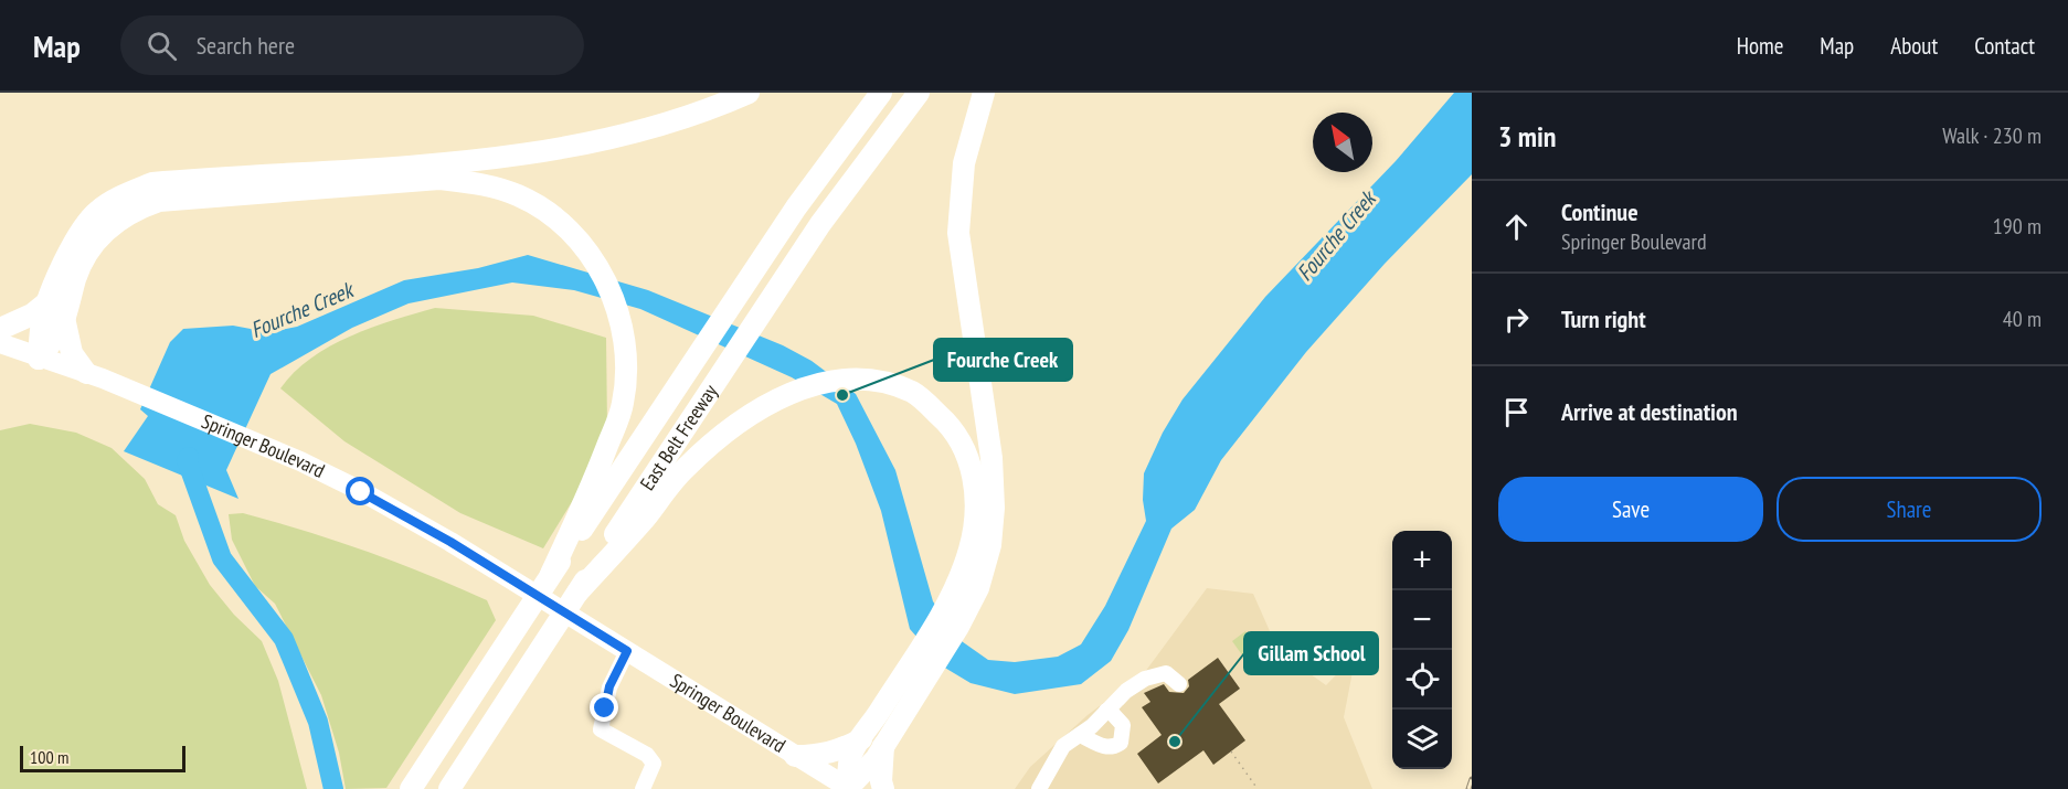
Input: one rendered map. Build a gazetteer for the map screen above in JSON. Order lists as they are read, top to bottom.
{
  "streets": {
    "highway": ["East Belt Freeway"],
    "main road": ["Springer Boulevard"]
  },
  "water": ["Fourche Creek"],
  "places": ["Fourche Creek", "Gillam School"],
  "scale_bar": "100 m",
  "north": "top left",
  "page": {
    "header": "Map",
    "search": "Search here",
    "nav": [
      "Home",
      "Map",
      "About",
      "Contact"
    ],
    "heading": ["3 min", "Walk · 230 m"],
    "list": [
      ["Continue", "Springer Boulevard", "190 m"],
      ["Turn right", "40 m"],
      "Arrive at destination"
    ],
    "buttons": ["Save", "Share"],
    "map_buttons": ["+", "−"],
    "scale": "100 m"
  }
}
